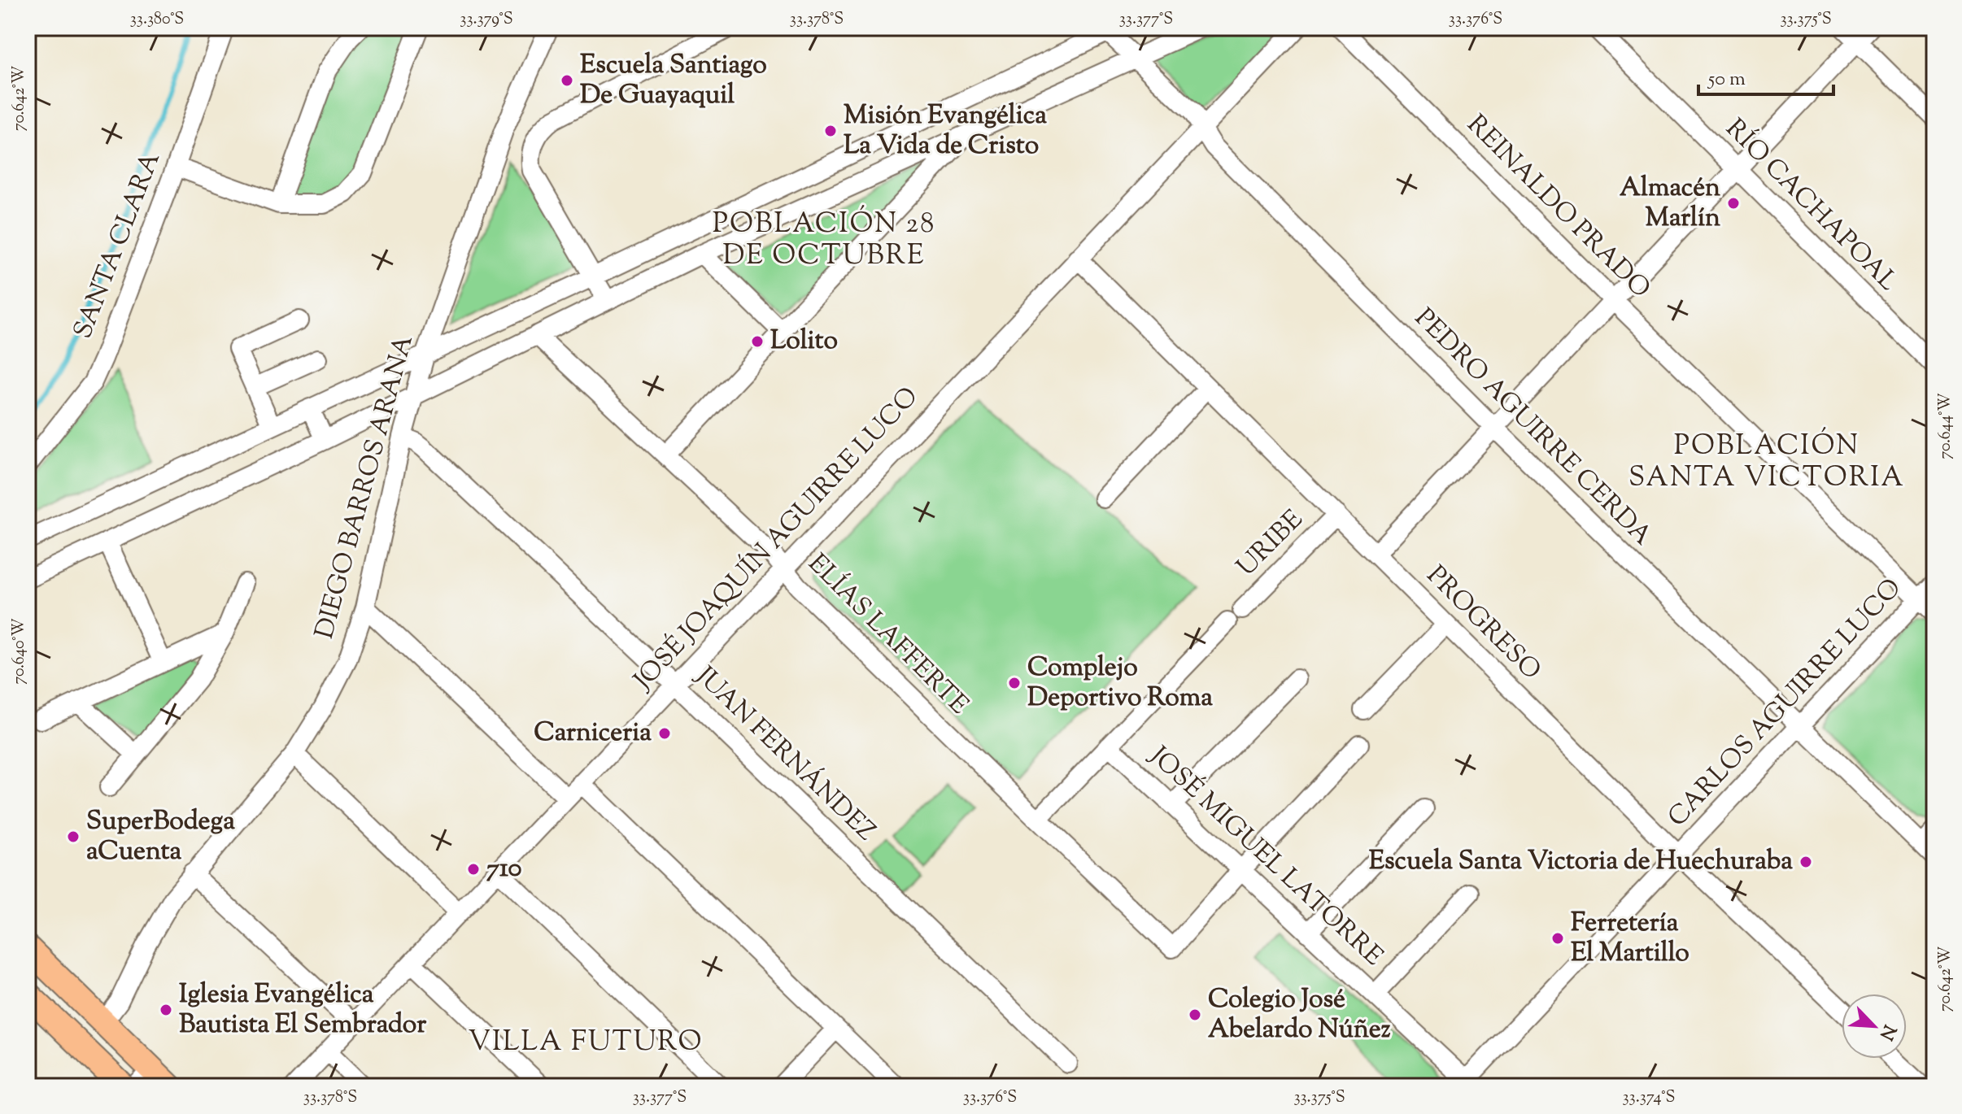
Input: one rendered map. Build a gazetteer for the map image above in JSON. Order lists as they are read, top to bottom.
{
  "streets": {
    "street": [
      "RÍO CACHAPOAL",
      "REINALDO PRADO",
      "SANTA CLARA",
      "PEDRO AGUIRRE CERDA",
      "DIEGO BARROS ARANA",
      "JOSÉ JOAQUÍN AGUIRRE LUCO",
      "URIBE",
      "PROGRESO",
      "ELÍAS LAFFERTE",
      "CARLOS AGUIRRE LUCO",
      "JUAN FERNÁNDEZ",
      "JOSÉ MIGUEL LATORRE"
    ]
  },
  "crossings": [
    ["REINALDO PRADO", "CARLOS AGUIRRE LUCO"],
    ["PEDRO AGUIRRE CERDA", "JOSÉ JOAQUÍN AGUIRRE LUCO"],
    ["PEDRO AGUIRRE CERDA", "CARLOS AGUIRRE LUCO"],
    ["DIEGO BARROS ARANA", "JUAN FERNÁNDEZ"],
    ["JOSÉ JOAQUÍN AGUIRRE LUCO", "PROGRESO"],
    ["JOSÉ JOAQUÍN AGUIRRE LUCO", "ELÍAS LAFFERTE"],
    ["JOSÉ JOAQUÍN AGUIRRE LUCO", "JUAN FERNÁNDEZ"],
    ["URIBE", "PROGRESO"],
    ["PROGRESO", "CARLOS AGUIRRE LUCO"],
    ["ELÍAS LAFFERTE", "JOSÉ MIGUEL LATORRE"],
    ["CARLOS AGUIRRE LUCO", "JOSÉ MIGUEL LATORRE"]
  ],
  "districts": ["POBLACIÓN 28 DE OCTUBRE", "POBLACIÓN SANTA VICTORIA", "VILLA FUTURO"],
  "places": [
    "Escuela Santiago De Guayaquil",
    "Misión Evangélica La Vida de Cristo",
    "Almacén Marlín",
    "Lolito",
    "Complejo Deportivo Roma",
    "Carniceria",
    "SuperBodega aCuenta",
    "Escuela Santa Victoria de Huechuraba",
    "710",
    "Ferretería El Martillo",
    "Iglesia Evangélica Bautista El Sembrador",
    "Colegio José Abelardo Núñez"
  ],
  "scale_bar": "50 m",
  "north": "bottom right",
  "coordinates": [
    "33.380°S",
    "33.379°S",
    "33.378°S",
    "33.377°S",
    "33.376°S",
    "33.375°S",
    "70.642°W",
    "70.644°W",
    "70.640°W",
    "33.374°S"
  ]
}
